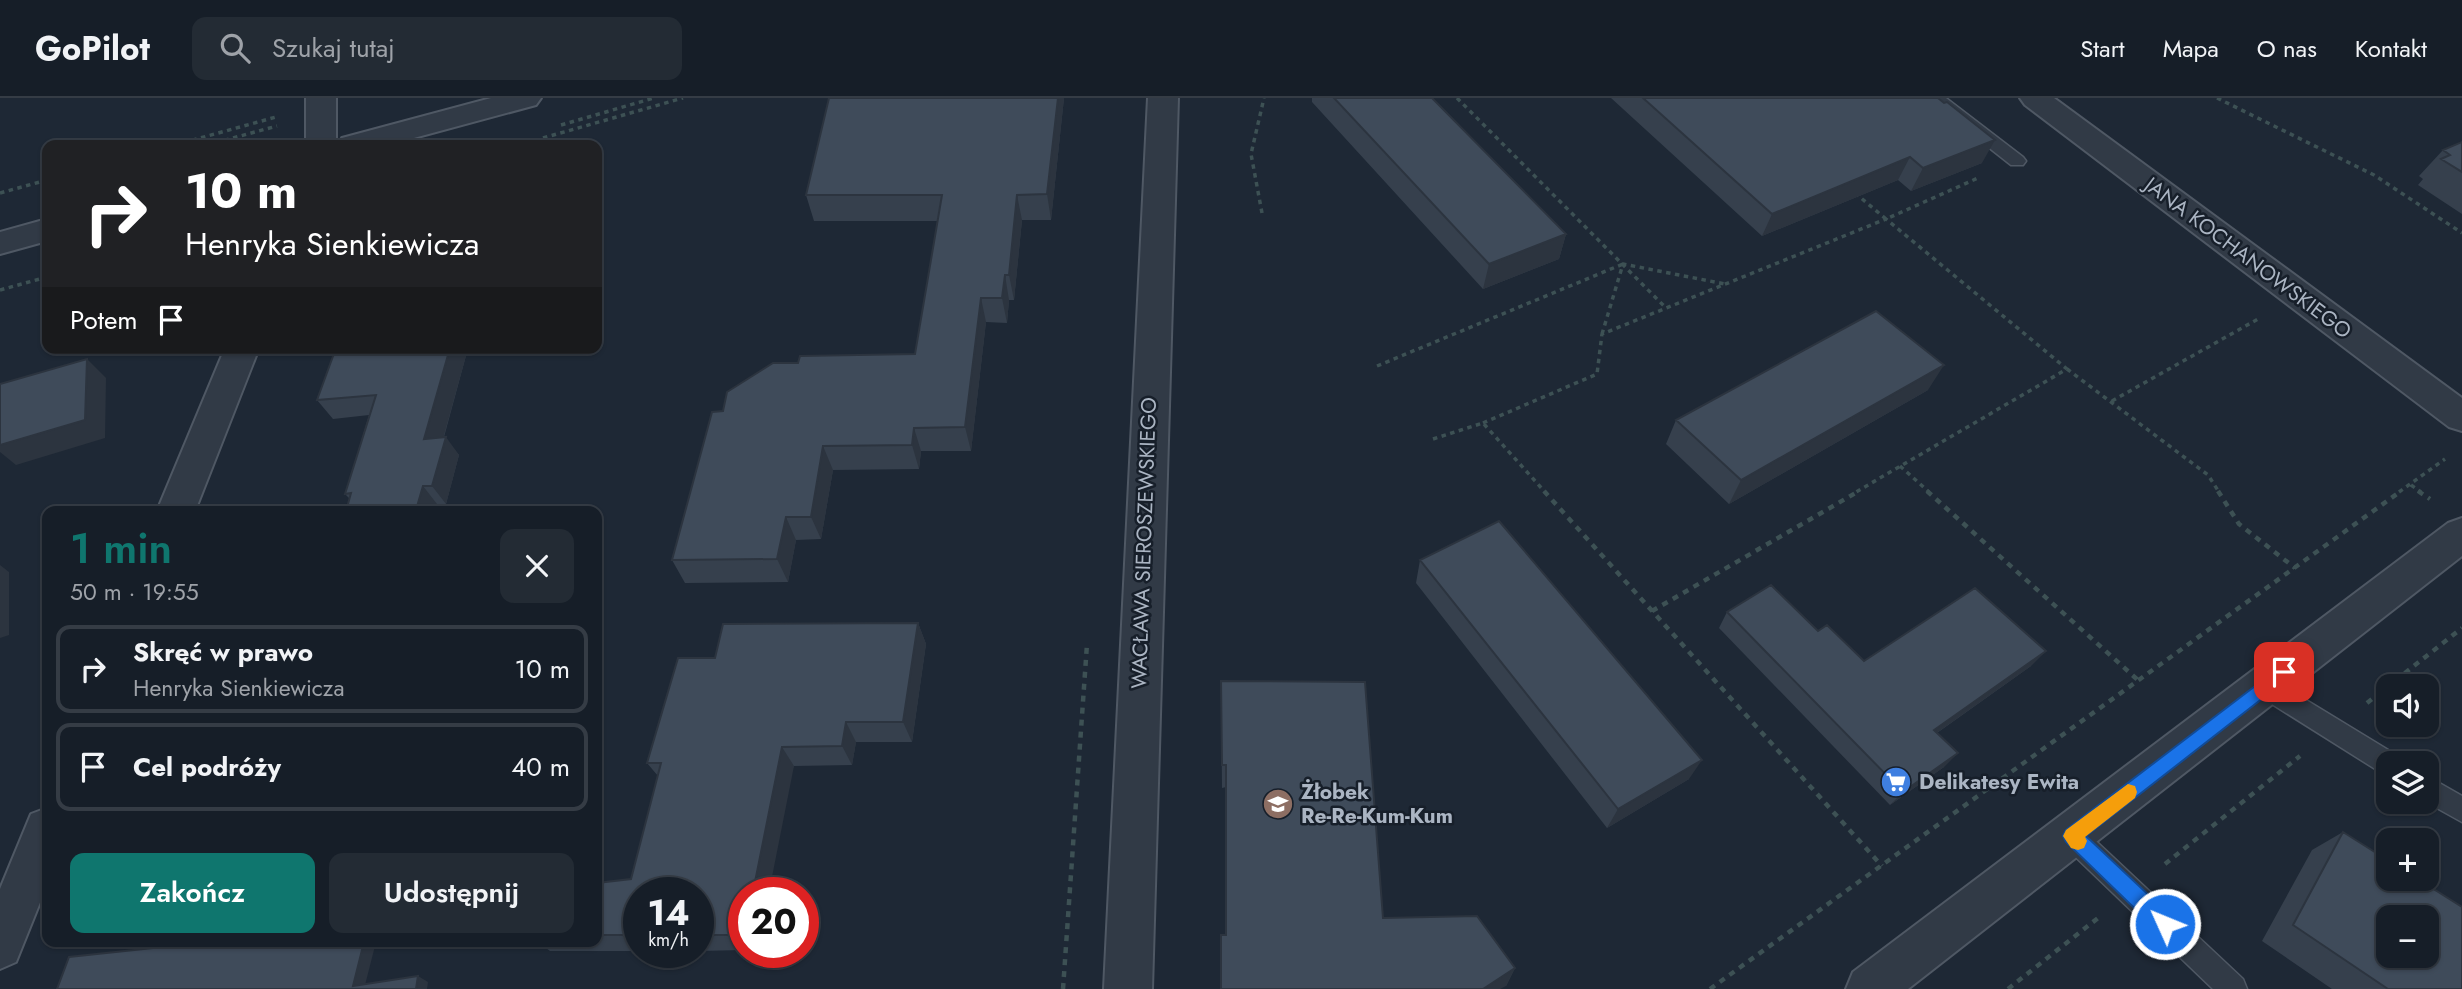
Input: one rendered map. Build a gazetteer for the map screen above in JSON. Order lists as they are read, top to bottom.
{
  "streets": {
    "street": ["JANA KOCHANOWSKIEGO", "WACŁAWA SIEROSZEWSKIEGO"]
  },
  "places": {
    "supermarket": ["Delikatesy Ewita"],
    "school or university": ["Żłobek Re-Re-Kum-Kum"]
  },
  "page": {
    "header": "GoPilot",
    "search": "Szukaj tutaj",
    "nav": [
      "Start",
      "Mapa",
      "O nas",
      "Kontakt"
    ],
    "turn": ["10 m", "Henryka Sienkiewicza"],
    "then": "Potem",
    "heading": ["1 min", "50 m · 19:55"],
    "list": [
      {
        "name": "Skręć w prawo",
        "note": "Henryka Sienkiewicza",
        "value": "10 m"
      },
      {
        "name": "Cel podróży",
        "value": "40 m"
      }
    ],
    "map_buttons": ["+", "−"],
    "buttons": ["Zakończ", "Udostępnij"],
    "speed": "14 km/h",
    "limit": "20"
  }
}
